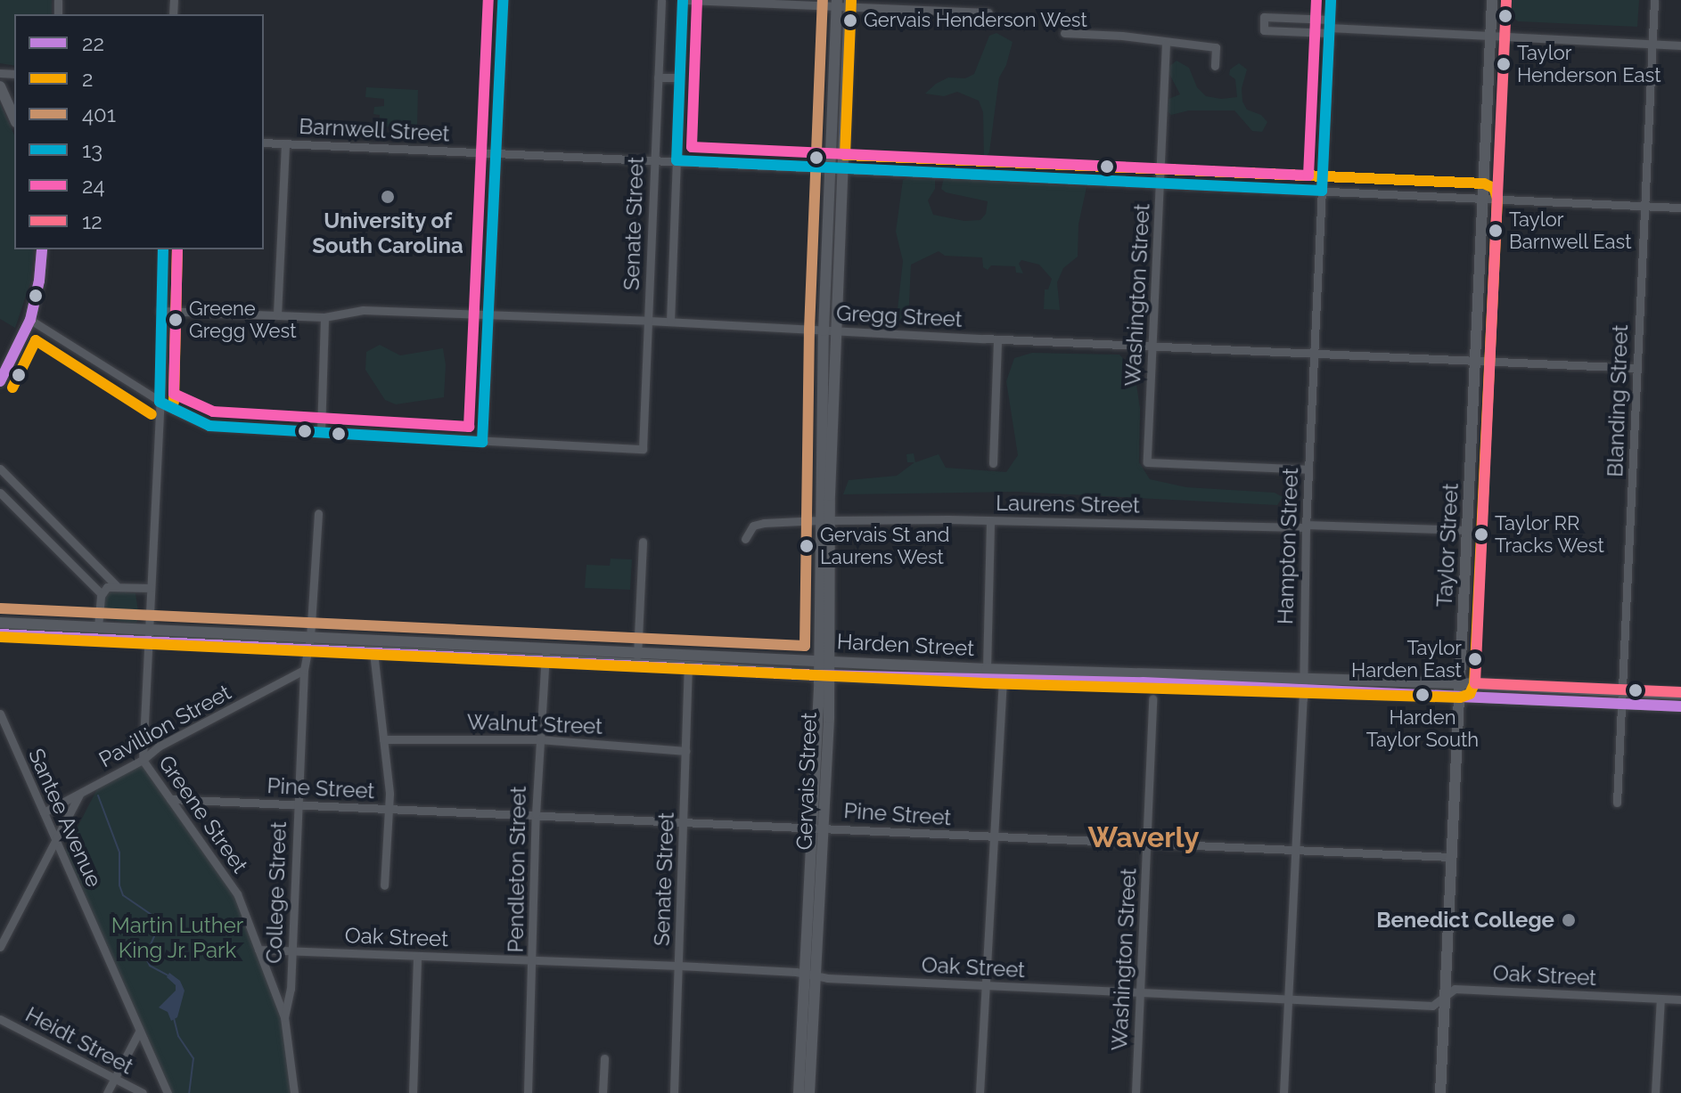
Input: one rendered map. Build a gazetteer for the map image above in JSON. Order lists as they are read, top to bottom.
{
  "streets": {
    "main road": ["Taylor Street", "Harden Street", "Gervais Street"],
    "street": [
      "Barnwell Street",
      "Senate Street",
      "Washington Street",
      "Gregg Street",
      "Blanding Street",
      "Laurens Street",
      "Hampton Street",
      "Walnut Street",
      "Pavillion Street",
      "Pine Street",
      "Greene Street",
      "Santee Avenue",
      "Pendleton Street",
      "College Street",
      "Oak Street",
      "Heidt Street"
    ]
  },
  "crossings": [
    ["Barnwell Street", "Senate Street"],
    ["Barnwell Street", "Washington Street"],
    ["Barnwell Street", "Blanding Street"],
    ["Barnwell Street", "Taylor Street"],
    ["Barnwell Street", "Hampton Street"],
    ["Barnwell Street", "Gervais Street"],
    ["Senate Street", "Gregg Street"],
    ["Senate Street", "Harden Street"],
    ["Senate Street", "Walnut Street"],
    ["Senate Street", "Pine Street"],
    ["Senate Street", "Oak Street"],
    ["Washington Street", "Gregg Street"],
    ["Washington Street", "Hampton Street"],
    ["Washington Street", "Pine Street"],
    ["Washington Street", "Oak Street"],
    ["Gregg Street", "Blanding Street"],
    ["Gregg Street", "Taylor Street"],
    ["Gregg Street", "Hampton Street"],
    ["Gregg Street", "Gervais Street"],
    ["Gregg Street", "Greene Street"],
    ["Blanding Street", "Harden Street"],
    ["Laurens Street", "Taylor Street"],
    ["Laurens Street", "Hampton Street"],
    ["Laurens Street", "Gervais Street"],
    ["Taylor Street", "Harden Street"],
    ["Taylor Street", "Pine Street"],
    ["Taylor Street", "Oak Street"],
    ["Hampton Street", "Harden Street"],
    ["Hampton Street", "Pine Street"],
    ["Hampton Street", "Oak Street"],
    ["Harden Street", "Gervais Street"],
    ["Harden Street", "Greene Street"],
    ["Harden Street", "Pendleton Street"],
    ["Harden Street", "College Street"],
    ["Walnut Street", "Pendleton Street"],
    ["Pavillion Street", "Greene Street"],
    ["Pavillion Street", "Santee Avenue"],
    ["Pavillion Street", "College Street"],
    ["Gervais Street", "Pine Street"],
    ["Gervais Street", "Oak Street"],
    ["Pine Street", "Greene Street"],
    ["Pine Street", "Pendleton Street"],
    ["Pine Street", "College Street"],
    ["Greene Street", "College Street"],
    ["Greene Street", "Oak Street"],
    ["Pendleton Street", "Oak Street"],
    ["College Street", "Oak Street"]
  ],
  "districts": ["Waverly"],
  "parks": ["Martin Luther King Jr. Park"],
  "places": [
    "Gervais Henderson West",
    "Taylor Henderson East",
    "University of South Carolina",
    "Taylor Barnwell East",
    "Greene Gregg West",
    "Taylor RR Tracks West",
    "Gervais St and Laurens West",
    "Taylor Harden East",
    "Harden Taylor South",
    "Benedict College"
  ],
  "lines": [
    "transit line 401",
    "transit line 13",
    "transit line 24",
    "transit line 2",
    "transit line 12",
    "transit line 22"
  ],
  "legend": [
    "22",
    "2",
    "401",
    "13",
    "24",
    "12"
  ]
}
